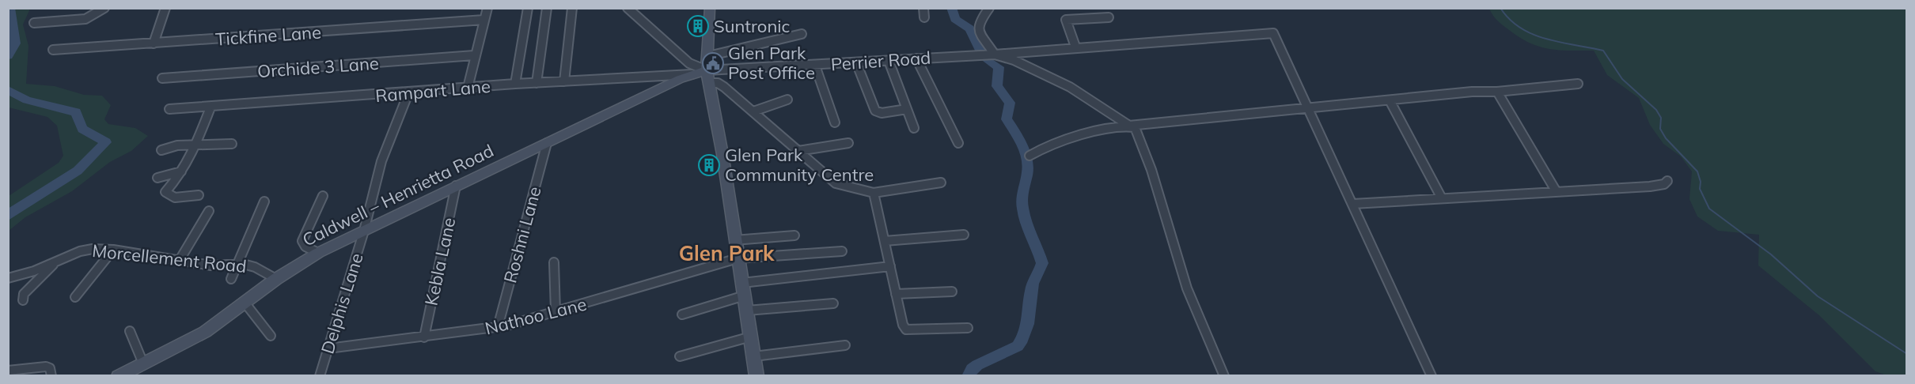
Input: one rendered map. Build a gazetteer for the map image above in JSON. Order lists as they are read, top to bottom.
{
  "streets": {
    "main road": ["Caldwell – Henrietta Road"],
    "street": [
      "Tickfine Lane",
      "Perrier Road",
      "Orchide 3 Lane",
      "Rampart Lane",
      "Roshni Lane",
      "Morcellement Road",
      "Kebla Lane",
      "Delphis Lane",
      "Nathoo Lane"
    ]
  },
  "crossings": [
    ["Perrier Road", "Rampart Lane"],
    ["Perrier Road", "Caldwell – Henrietta Road"],
    ["Rampart Lane", "Caldwell – Henrietta Road"],
    ["Rampart Lane", "Delphis Lane"],
    ["Caldwell – Henrietta Road", "Roshni Lane"],
    ["Caldwell – Henrietta Road", "Morcellement Road"],
    ["Caldwell – Henrietta Road", "Kebla Lane"],
    ["Caldwell – Henrietta Road", "Delphis Lane"],
    ["Roshni Lane", "Nathoo Lane"],
    ["Kebla Lane", "Nathoo Lane"],
    ["Delphis Lane", "Nathoo Lane"]
  ],
  "districts": ["Glen Park"],
  "places": {
    "building": ["Suntronic", "Glen Park Community Centre"],
    "public building": ["Glen Park Post Office"]
  }
}
